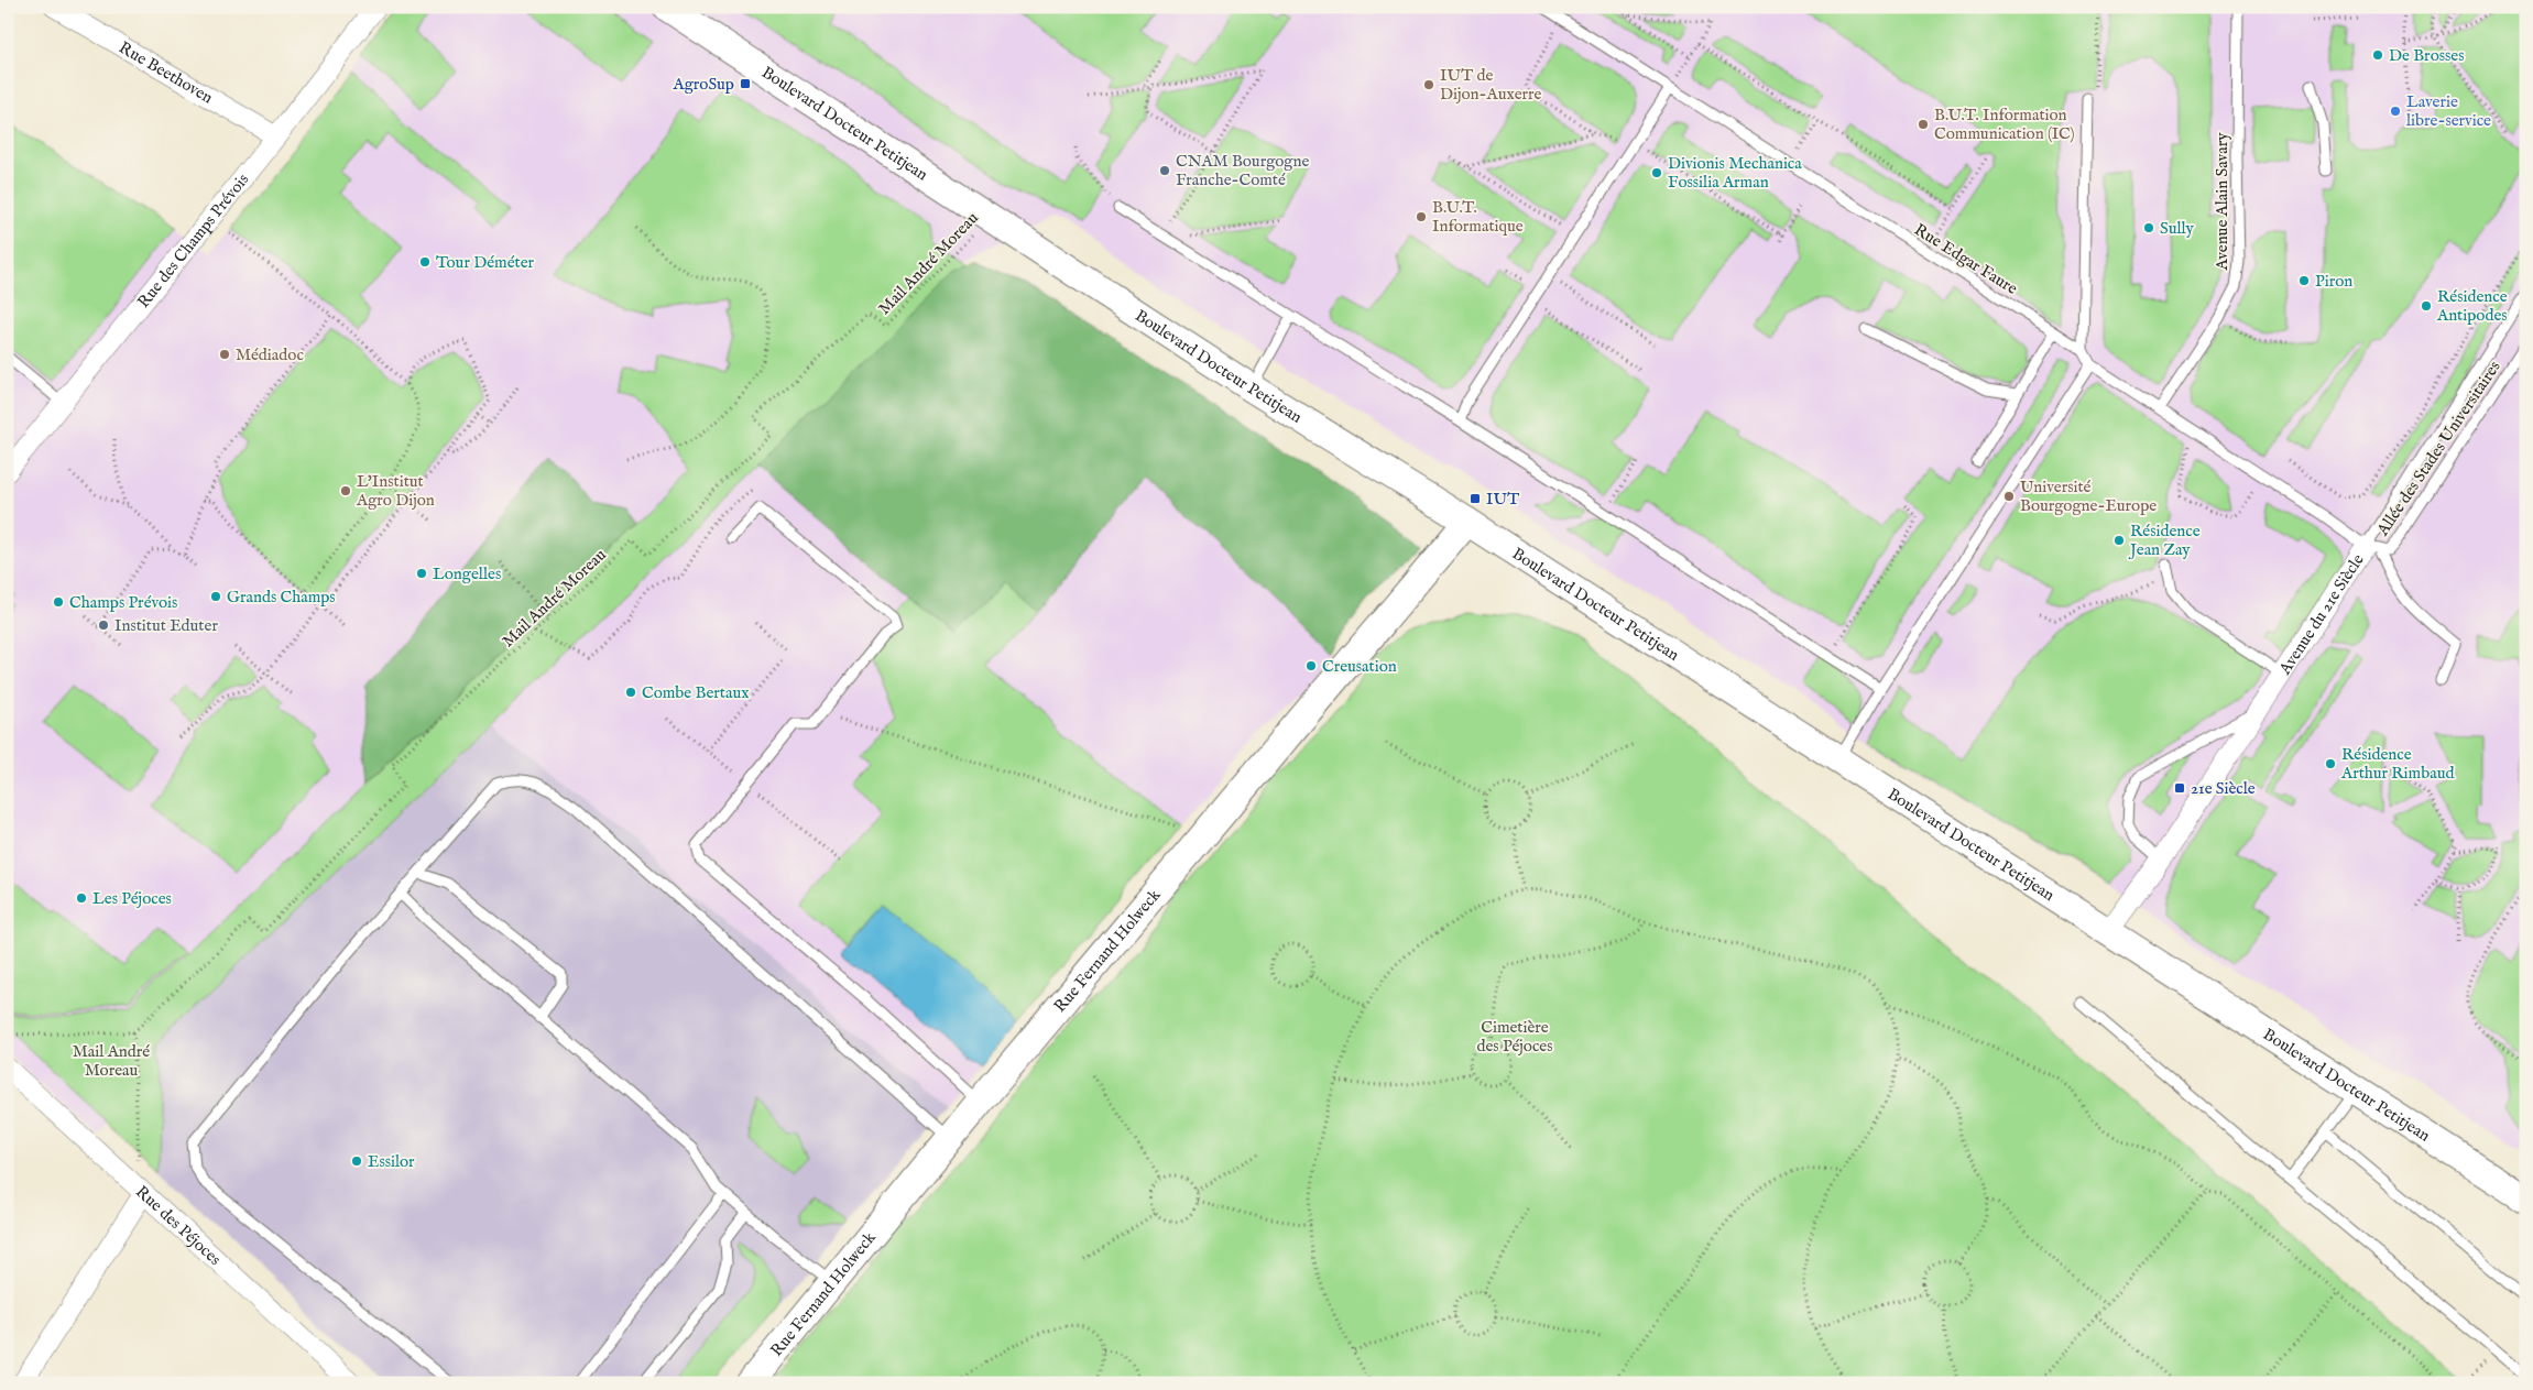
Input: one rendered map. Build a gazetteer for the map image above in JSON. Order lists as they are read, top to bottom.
{
  "streets": {
    "main road": ["Boulevard Docteur Petitjean", "Rue Fernand Holweck"],
    "street": [
      "Rue Beethoven",
      "Rue des Champs Prévois",
      "Avenue du 21e Siècle",
      "Rue des Péjoces"
    ],
    "lane": ["Avenue Alain Savary", "Rue Edgar Faure", "Allée des Stades Universitaires"],
    "path": ["Mail André Moreau"]
  },
  "crossings": [
    ["Rue Beethoven", "Rue des Champs Prévois"],
    ["Boulevard Docteur Petitjean", "Mail André Moreau"],
    ["Boulevard Docteur Petitjean", "Avenue du 21e Siècle"],
    ["Boulevard Docteur Petitjean", "Rue Fernand Holweck"],
    ["Allée des Stades Universitaires", "Avenue du 21e Siècle"]
  ],
  "parks": ["Cimetière des Péjoces", "Mail André Moreau"],
  "places": {
    "other": [
      "De Brosses",
      "IUT de Dijon-Auxerre",
      "Laverie libre-service",
      "B.U.T. Information Communication (IC)",
      "CNAM Bourgogne Franche-Comté",
      "Divionis Mechanica Fossilia Arman",
      "B.U.T. Informatique",
      "Sully",
      "Tour Déméter",
      "Piron",
      "Résidence Antipodes",
      "Médiadoc",
      "L'Institut Agro Dijon",
      "Université Bourgogne-Europe",
      "Résidence Jean Zay",
      "Longelles",
      "Grands Champs",
      "Champs Prévois",
      "Institut Eduter",
      "Creusation",
      "Combe Bertaux",
      "Résidence Arthur Rimbaud",
      "Les Péjoces",
      "Essilor"
    ],
    "transit": ["AgroSup", "IUT", "21e Siècle"]
  }
}
